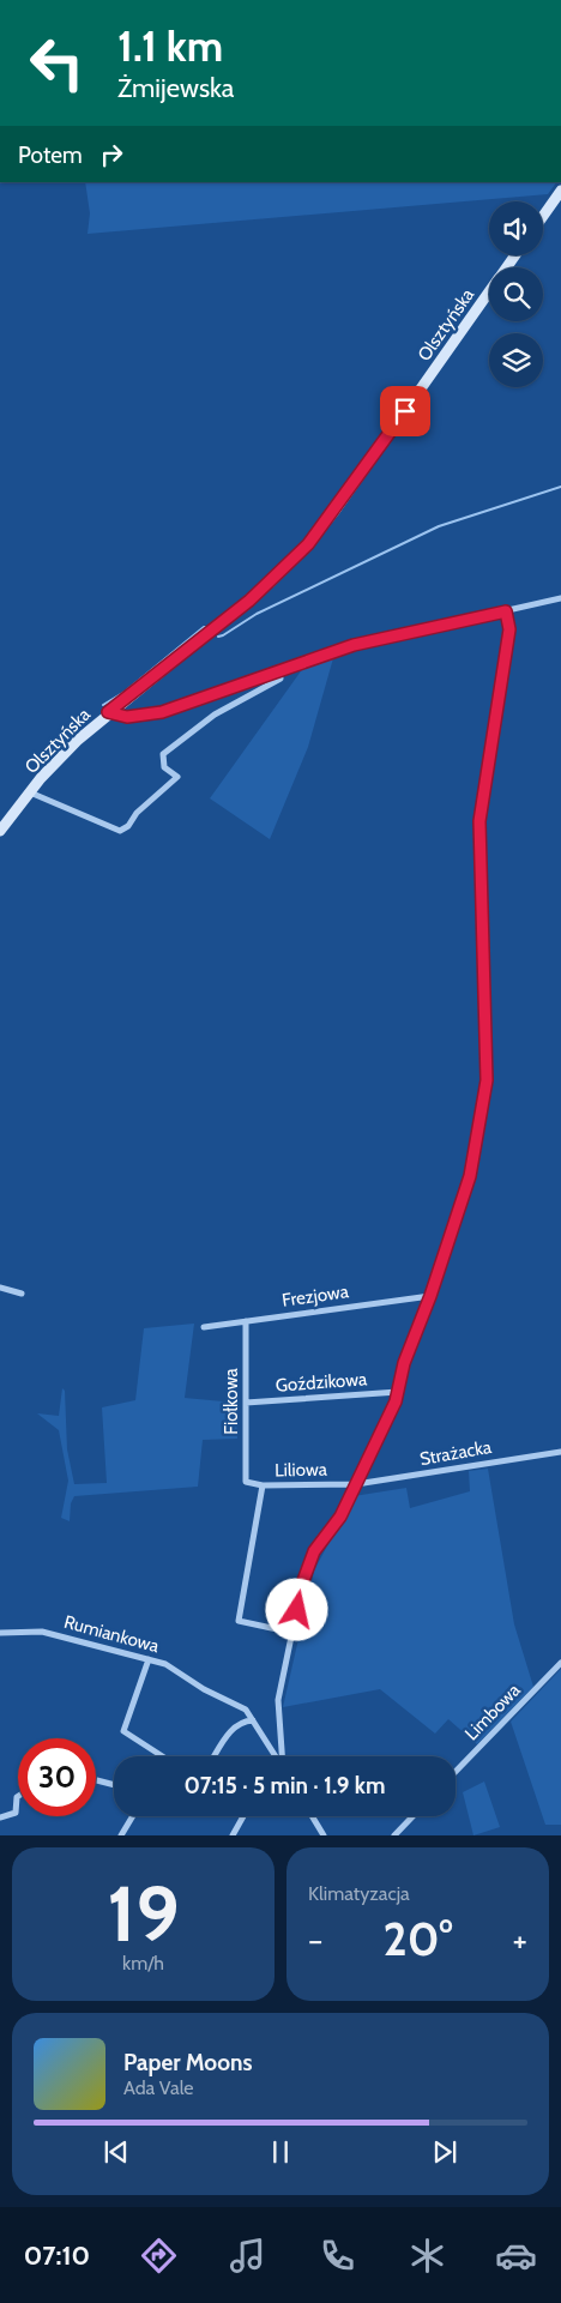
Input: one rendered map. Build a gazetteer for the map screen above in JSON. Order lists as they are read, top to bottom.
{
  "streets": {
    "street": [
      "Olsztyńska",
      "Frezjowa",
      "Goździkowa",
      "Fiołkowa",
      "Strażacka",
      "Liliowa",
      "Rumiankowa",
      "Limbowa"
    ]
  },
  "crossings": [
    ["Frezjowa", "Fiołkowa"],
    ["Goździkowa", "Fiołkowa"],
    ["Fiołkowa", "Liliowa"],
    ["Strażacka", "Liliowa"]
  ],
  "page": {
    "turn": ["1.1 km", "Żmijewska"],
    "then": "Potem",
    "limit": "30",
    "trip": "07:15 · 5 min · 1.9 km",
    "tile": [
      ["19", "km/h"],
      "Klimatyzacja"
    ],
    "heat": ["−", "20°", "+"],
    "song": ["Paper Moons", "Ada Vale"],
    "tabs": "07:10"
  }
}
